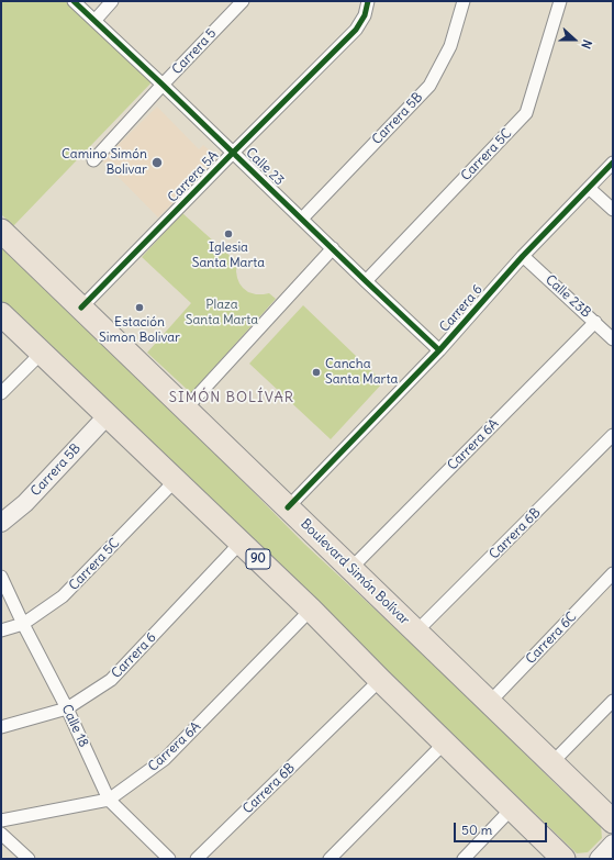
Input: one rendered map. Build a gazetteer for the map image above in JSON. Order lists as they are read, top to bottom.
{
  "streets": {
    "highway": ["90", "Boulevard Simón Bolívar"],
    "street": [
      "Carrera 5",
      "Carrera 5B",
      "Carrera 5C",
      "Calle 23",
      "Carrera 5A",
      "Calle 23B",
      "Carrera 6",
      "Carrera 6A",
      "Carrera 6B",
      "Carrera 6C",
      "Calle 18"
    ]
  },
  "crossings": [
    ["Carrera 5", "Calle 23"],
    ["Carrera 5B", "Calle 23"],
    ["Carrera 5B", "90"],
    ["Carrera 5C", "Calle 23"],
    ["Carrera 5C", "90"],
    ["Carrera 5C", "Calle 18"],
    ["Calle 23", "Carrera 5A"],
    ["Calle 23", "Carrera 6"],
    ["Carrera 5A", "Boulevard Simón Bolívar"],
    ["Calle 23B", "Carrera 6"],
    ["Calle 23B", "Carrera 6A"],
    ["Carrera 6", "90"],
    ["Carrera 6", "Boulevard Simón Bolívar"],
    ["Carrera 6", "Calle 18"],
    ["Carrera 6A", "90"],
    ["Carrera 6A", "Boulevard Simón Bolívar"],
    ["Carrera 6A", "Calle 18"],
    ["Carrera 6B", "90"],
    ["Carrera 6B", "Boulevard Simón Bolívar"],
    ["Boulevard Simón Bolívar", "Carrera 6C"]
  ],
  "districts": ["SIMÓN BOLÍVAR"],
  "parks": ["Plaza Santa Marta"],
  "places": [
    "Camino Simón Bolivar",
    "Iglesia Santa Marta",
    "Estación Simon Bolivar",
    "Cancha Santa Marta"
  ],
  "scale_bar": "50 m",
  "north": "right"
}
